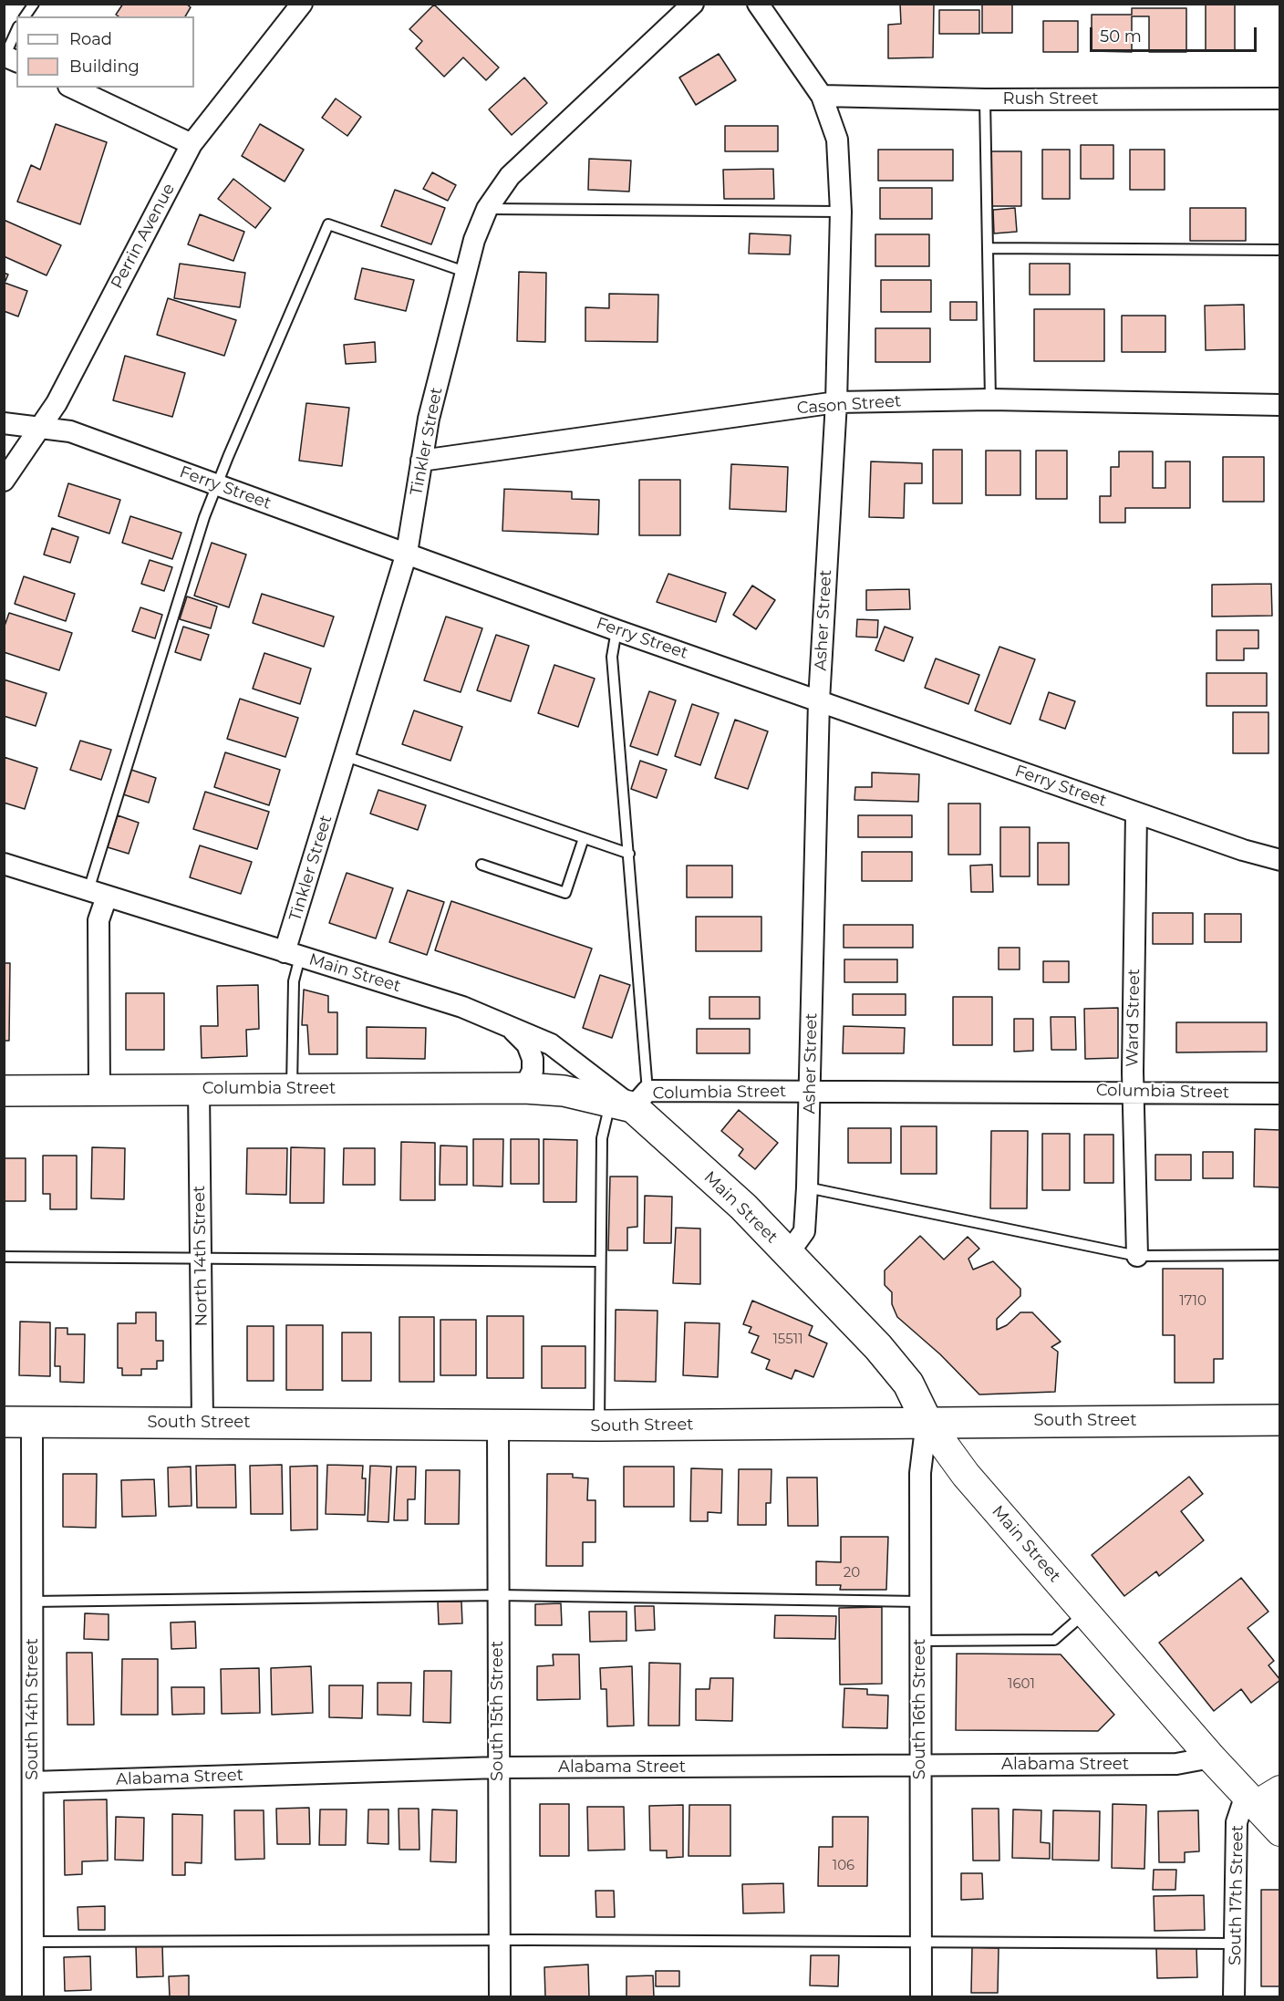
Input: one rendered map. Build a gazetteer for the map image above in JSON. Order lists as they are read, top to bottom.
{
  "streets": {
    "main road": ["Main Street", "Columbia Street", "South Street"],
    "street": [
      "Rush Street",
      "Perrin Avenue",
      "Cason Street",
      "Tinkler Street",
      "Ferry Street",
      "Asher Street",
      "Ward Street",
      "North 14th Street",
      "South 14th Street",
      "South 16th Street",
      "South 15th Street",
      "Alabama Street",
      "South 17th Street"
    ]
  },
  "crossings": [
    ["Rush Street", "Asher Street"],
    ["Perrin Avenue", "Ferry Street"],
    ["Cason Street", "Tinkler Street"],
    ["Cason Street", "Asher Street"],
    ["Tinkler Street", "Ferry Street"],
    ["Tinkler Street", "Main Street"],
    ["Ferry Street", "Asher Street"],
    ["Ferry Street", "Ward Street"],
    ["Asher Street", "Main Street"],
    ["Asher Street", "Columbia Street"],
    ["Main Street", "Columbia Street"],
    ["Main Street", "South Street"],
    ["Main Street", "South 16th Street"],
    ["Main Street", "Alabama Street"],
    ["Main Street", "South 17th Street"],
    ["Ward Street", "Columbia Street"],
    ["Columbia Street", "North 14th Street"],
    ["North 14th Street", "South Street"],
    ["South Street", "South 14th Street"],
    ["South Street", "South 16th Street"],
    ["South Street", "South 15th Street"],
    ["South 14th Street", "Alabama Street"],
    ["South 16th Street", "Alabama Street"],
    ["South 15th Street", "Alabama Street"]
  ],
  "house_numbers": [
    "1710",
    "15511",
    "20",
    "1601",
    "106"
  ],
  "legend": ["Road", "Building"],
  "scale_bar": "50 m"
}
